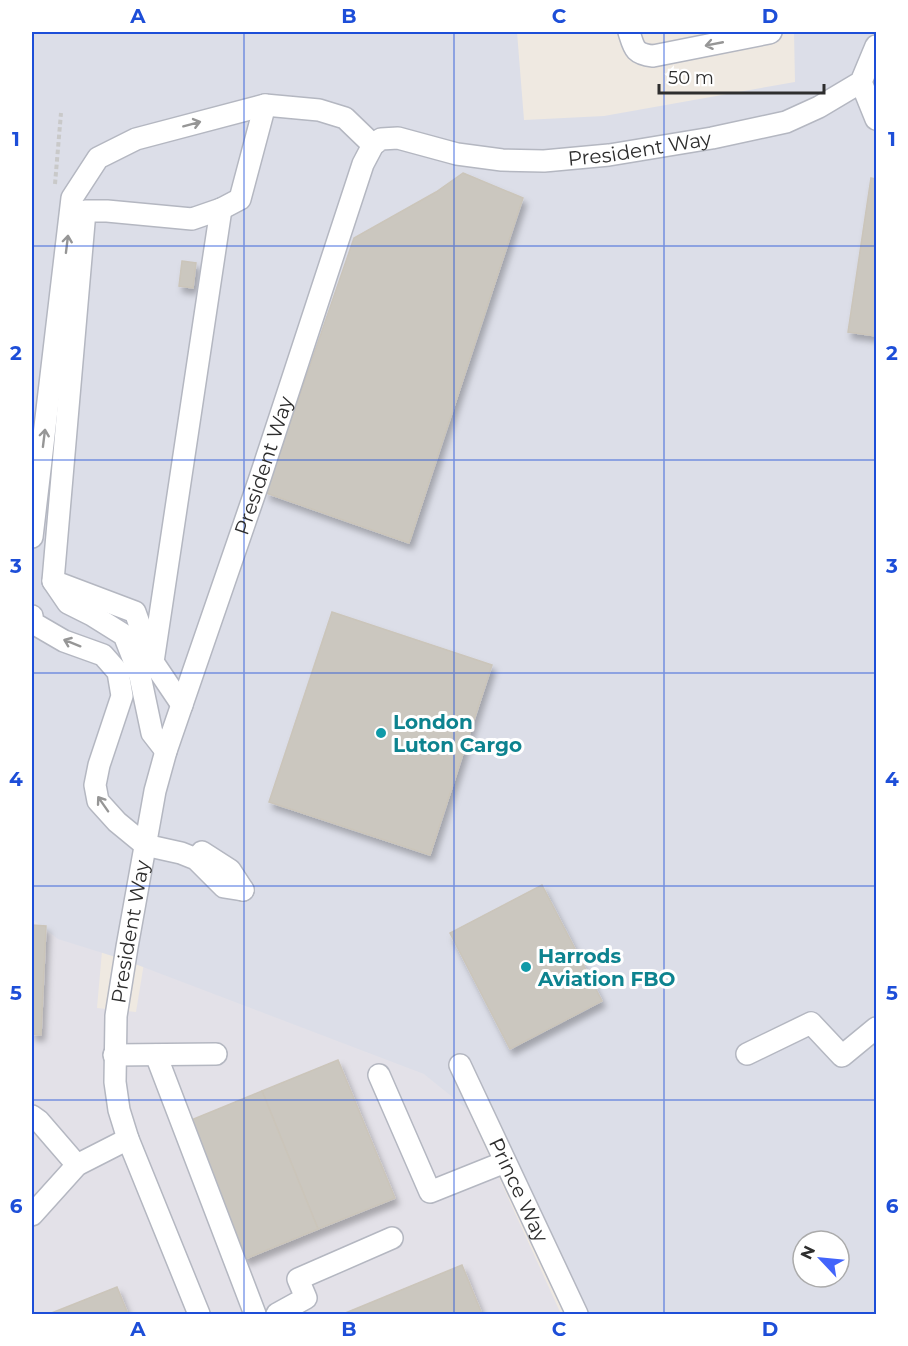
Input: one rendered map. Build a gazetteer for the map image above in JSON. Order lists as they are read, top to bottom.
{
  "streets": {
    "street": ["President Way", "Prince Way"]
  },
  "places": ["London Luton Cargo", "Harrods Aviation FBO"],
  "scale_bar": "50 m",
  "north": "top left",
  "grid": {
    "columns": [
      "A",
      "B",
      "C",
      "D"
    ],
    "rows": [
      "1",
      "2",
      "3",
      "4",
      "5",
      "6"
    ]
  }
}
